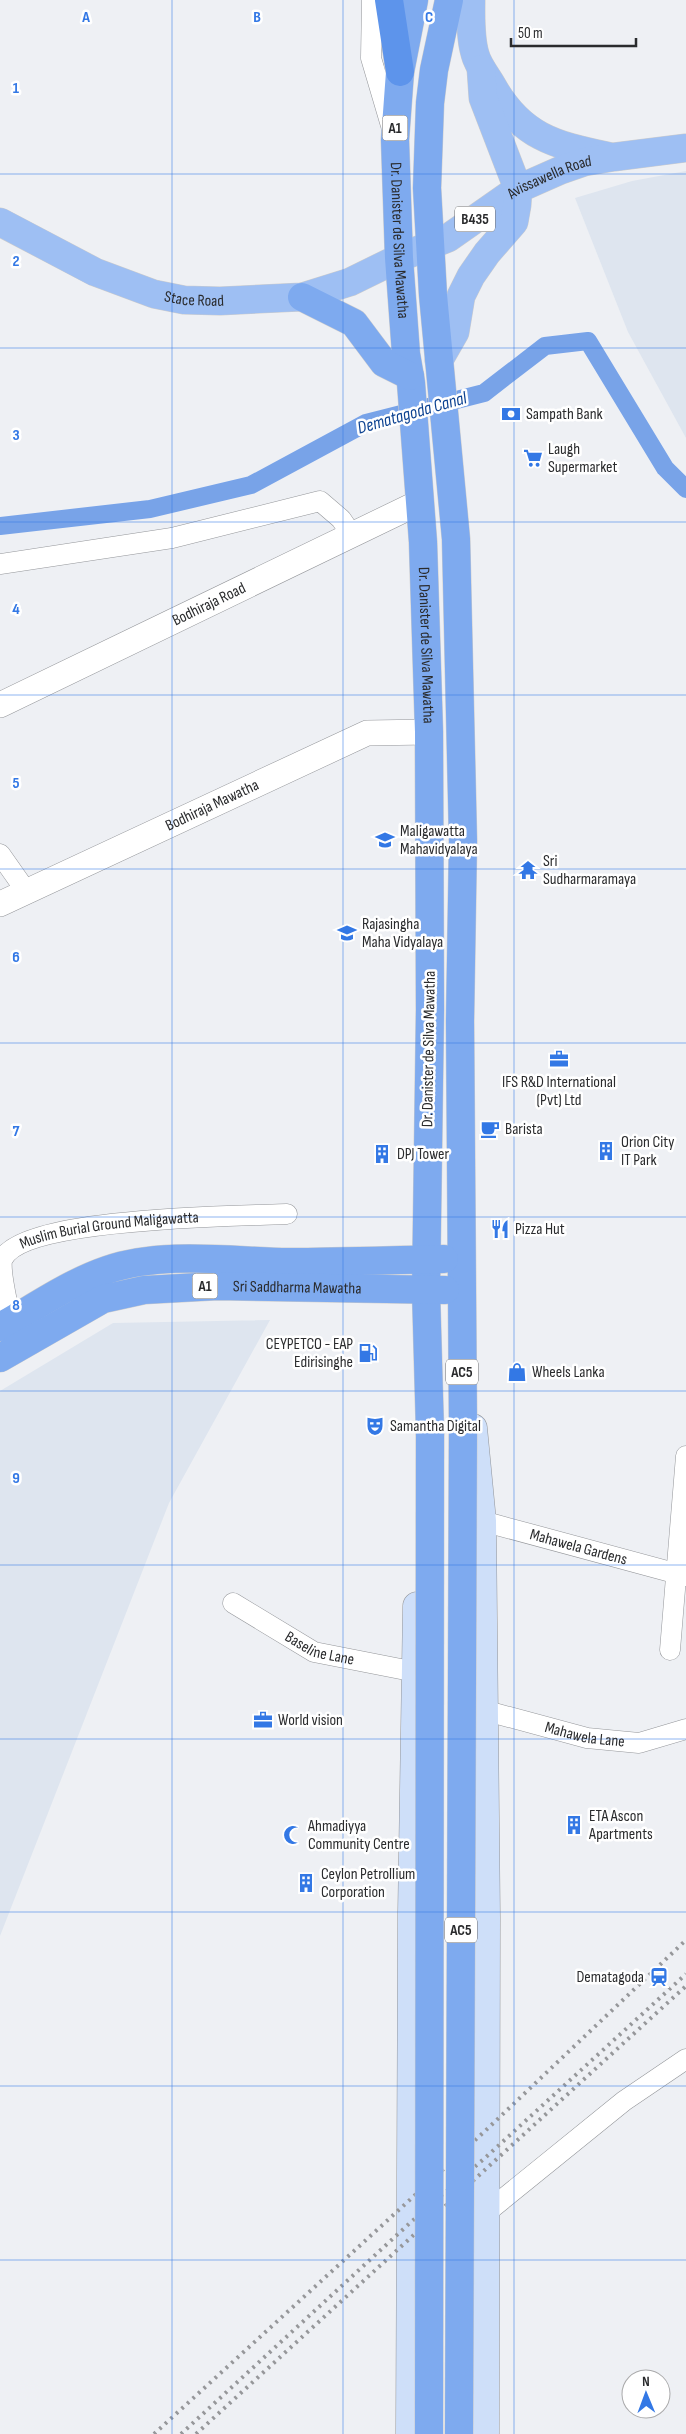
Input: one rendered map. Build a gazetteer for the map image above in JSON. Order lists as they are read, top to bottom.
{
  "streets": {
    "highway": [
      "A1",
      "Dr. Danister de Silva Mawatha",
      "Sri Saddharma Mawatha",
      "AC5"
    ],
    "main road": ["Avissawella Road", "B435", "Stace Road"],
    "street": [
      "Bodhiraja Road",
      "Bodhiraja Mawatha",
      "Muslim Burial Ground Maligawatta",
      "Mahawela Gardens",
      "Baseline Lane",
      "Mahawela Lane"
    ]
  },
  "crossings": [
    ["Avissawella Road", "Dr. Danister de Silva Mawatha"],
    ["Avissawella Road", "Stace Road"],
    ["Dr. Danister de Silva Mawatha", "Stace Road"],
    ["Dr. Danister de Silva Mawatha", "Bodhiraja Road"],
    ["Dr. Danister de Silva Mawatha", "Bodhiraja Mawatha"],
    ["Dr. Danister de Silva Mawatha", "Sri Saddharma Mawatha"],
    ["Dr. Danister de Silva Mawatha", "AC5"],
    ["Muslim Burial Ground Maligawatta", "Sri Saddharma Mawatha"],
    ["Sri Saddharma Mawatha", "AC5"]
  ],
  "water": ["Dematagoda Canal"],
  "places": {
    "bank": ["Sampath Bank"],
    "supermarket": ["Laugh Supermarket"],
    "school or university": ["Maligawatta Mahavidyalaya", "Rajasingha Maha Vidyalaya"],
    "temple": ["Sri Sudharmaramaya"],
    "office": ["IFS R&D International (Pvt) Ltd", "World vision"],
    "cafe": ["Barista"],
    "building": [
      "Orion City IT Park",
      "DPJ Tower",
      "ETA Ascon Apartments",
      "Ceylon Petrollium Corporation"
    ],
    "restaurant": ["Pizza Hut"],
    "fuel station": ["CEYPETCO - EAP Edirisinghe"],
    "shop": ["Wheels Lanka"],
    "theatre": ["Samantha Digital"],
    "mosque": ["Ahmadiyya Community Centre"],
    "station": ["Dematagoda"]
  },
  "scale_bar": "50 m",
  "north": "top",
  "grid": {
    "columns": ["A", "B", "C"],
    "rows": [
      "1",
      "2",
      "3",
      "4",
      "5",
      "6",
      "7",
      "8",
      "9"
    ]
  }
}
